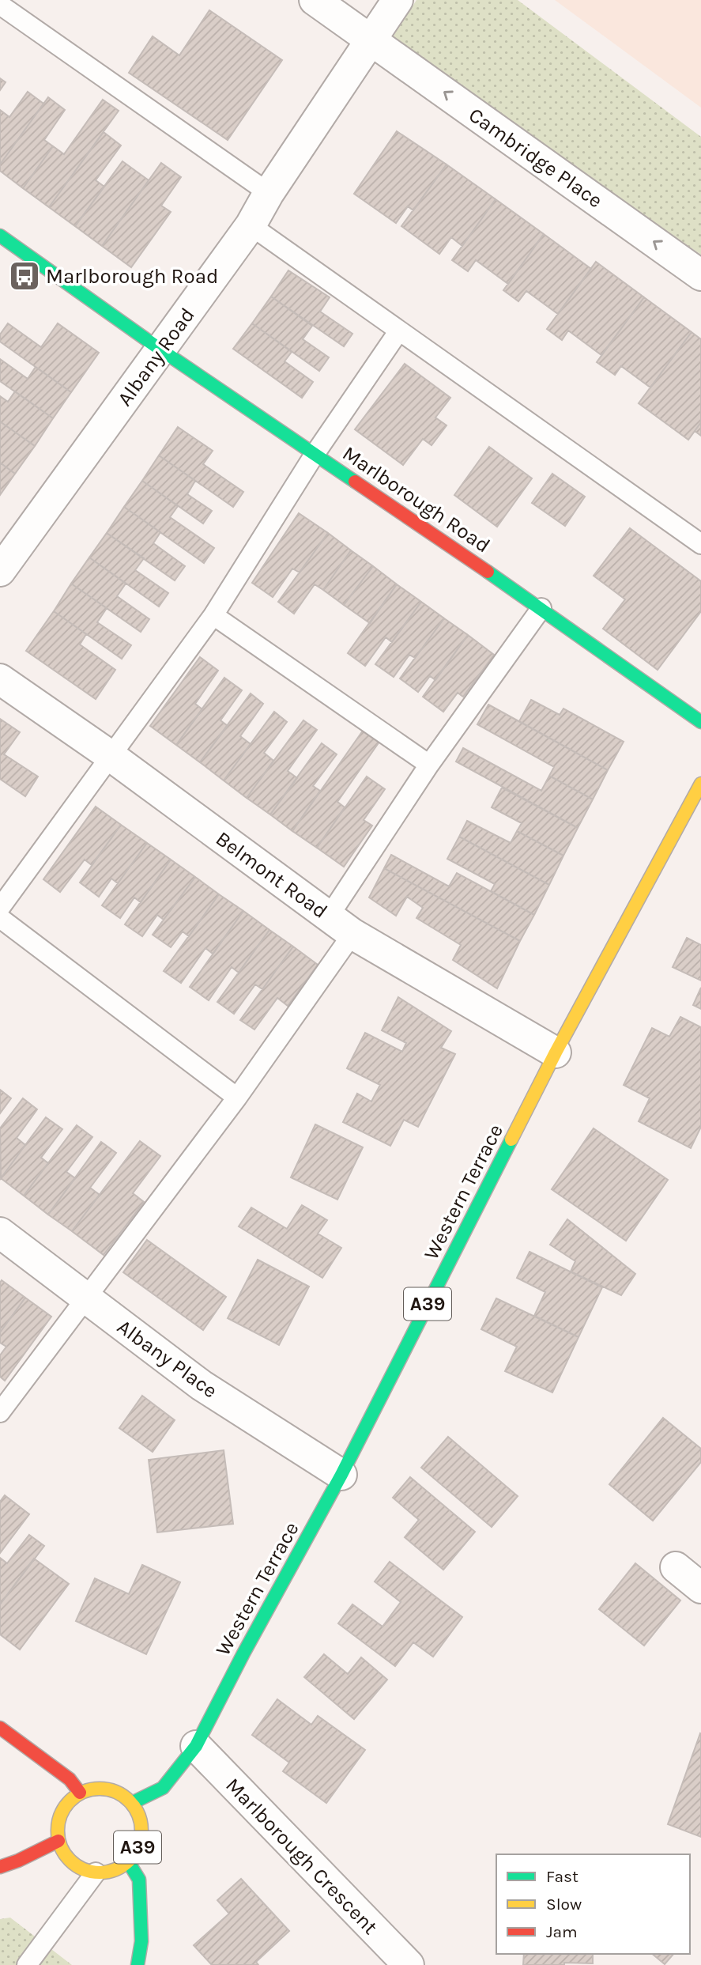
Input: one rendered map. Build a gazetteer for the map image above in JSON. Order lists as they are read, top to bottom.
{
  "streets": {
    "main road": ["Marlborough Road", "Western Terrace", "A39"],
    "street": [
      "Cambridge Place",
      "Albany Road",
      "Belmont Road",
      "Albany Place",
      "Marlborough Crescent"
    ]
  },
  "crossings": [
    ["Cambridge Place", "Albany Road"],
    ["Albany Road", "Marlborough Road"],
    ["Belmont Road", "Western Terrace"],
    ["Western Terrace", "A39"],
    ["Western Terrace", "Albany Place"],
    ["Western Terrace", "Marlborough Crescent"]
  ],
  "one_way": ["Cambridge Place"],
  "places": {
    "bus stop": ["Marlborough Road"]
  },
  "legend": ["Fast", "Slow", "Jam"]
}
